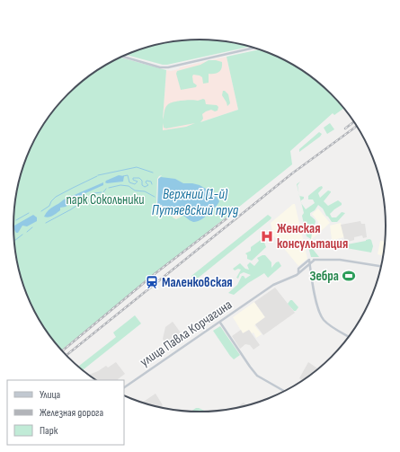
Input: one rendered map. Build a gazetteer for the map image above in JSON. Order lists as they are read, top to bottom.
{
  "streets": {
    "street": ["улица Павла Корчагина"]
  },
  "water": ["Верхний (1-й) Путяевский пруд"],
  "parks": ["парк Сокольники"],
  "places": {
    "hospital": ["Женская консультация"],
    "sports": ["Зебра"],
    "station": ["Маленковская"]
  },
  "legend": ["Улица", "Железная дорога", "Парк"]
}
